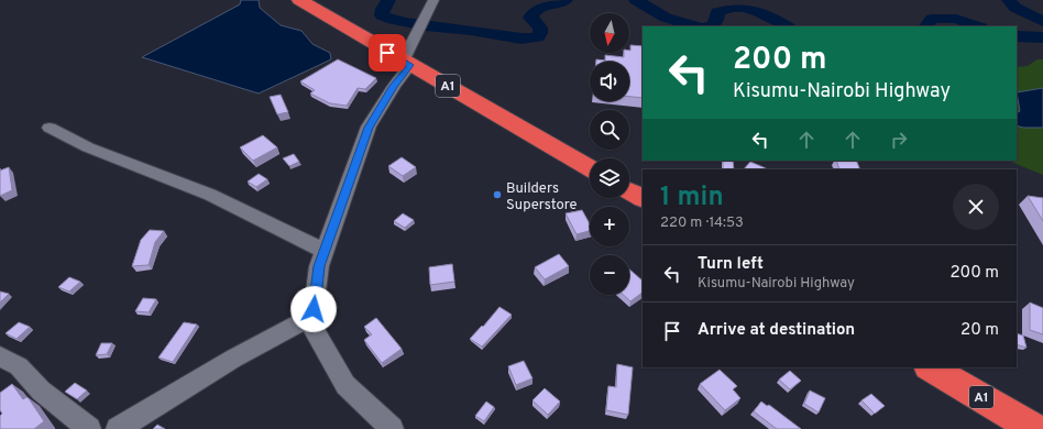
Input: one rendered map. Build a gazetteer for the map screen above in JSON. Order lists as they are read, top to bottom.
{
  "streets": {
    "highway": ["A1"]
  },
  "places": ["Builders Superstore"],
  "north": "bottom",
  "page": {
    "map_buttons": ["+", "−"],
    "turn": ["200 m", "Kisumu-Nairobi Highway"],
    "heading": ["1 min", "220 m · 14:53"],
    "list": [
      {
        "name": "Turn left",
        "note": "Kisumu-Nairobi Highway",
        "value": "200 m"
      },
      {
        "name": "Arrive at destination",
        "value": "20 m"
      }
    ]
  }
}
